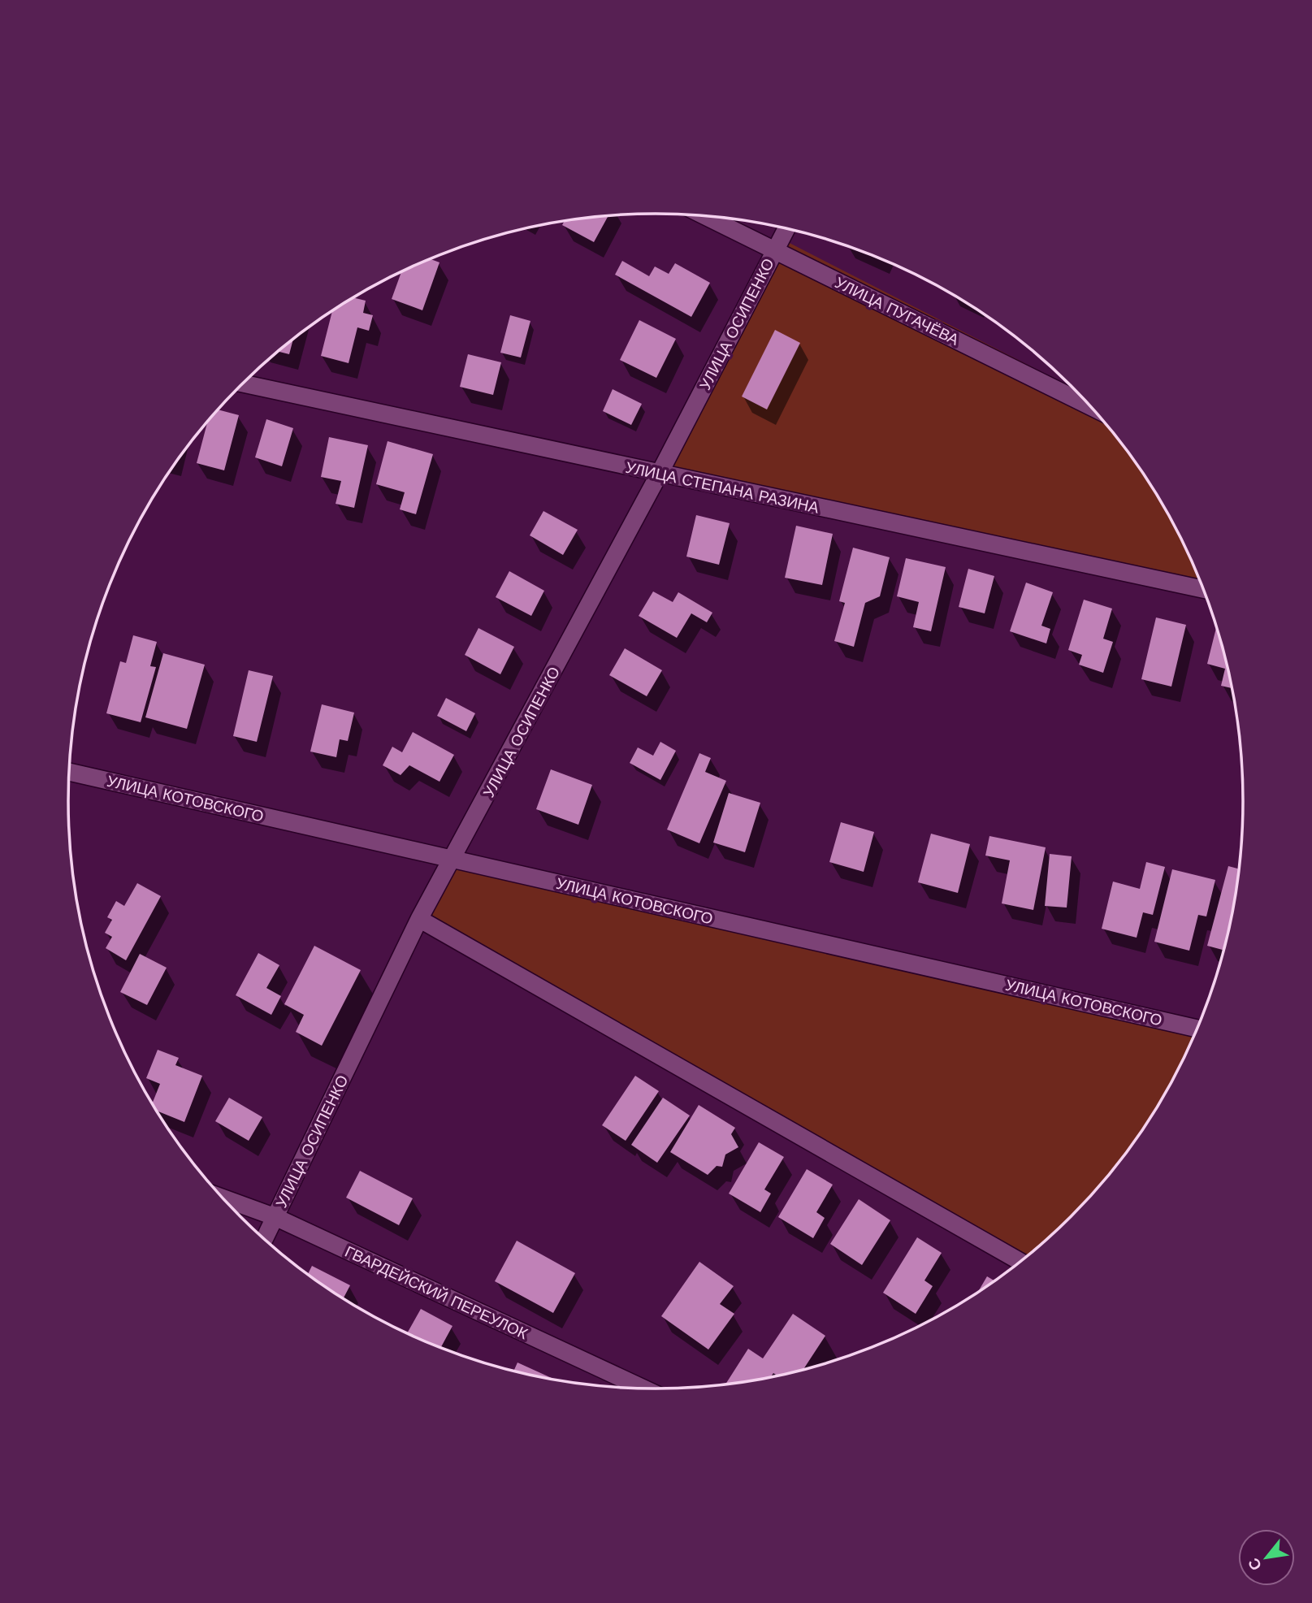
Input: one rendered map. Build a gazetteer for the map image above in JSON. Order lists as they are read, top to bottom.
{
  "streets": {
    "street": [
      "УЛИЦА ПУГАЧЁВА",
      "УЛИЦА ОСИПЕНКО",
      "УЛИЦА СТЕПАНА РАЗИНА",
      "УЛИЦА КОТОВСКОГО",
      "ГВАРДЕЙСКИЙ ПЕРЕУЛОК"
    ]
  },
  "crossings": [
    ["УЛИЦА ПУГАЧЁВА", "УЛИЦА ОСИПЕНКО"],
    ["УЛИЦА ОСИПЕНКО", "УЛИЦА СТЕПАНА РАЗИНА"],
    ["УЛИЦА ОСИПЕНКО", "УЛИЦА КОТОВСКОГО"],
    ["УЛИЦА ОСИПЕНКО", "ГВАРДЕЙСКИЙ ПЕРЕУЛОК"]
  ],
  "north": "bottom left"
}
